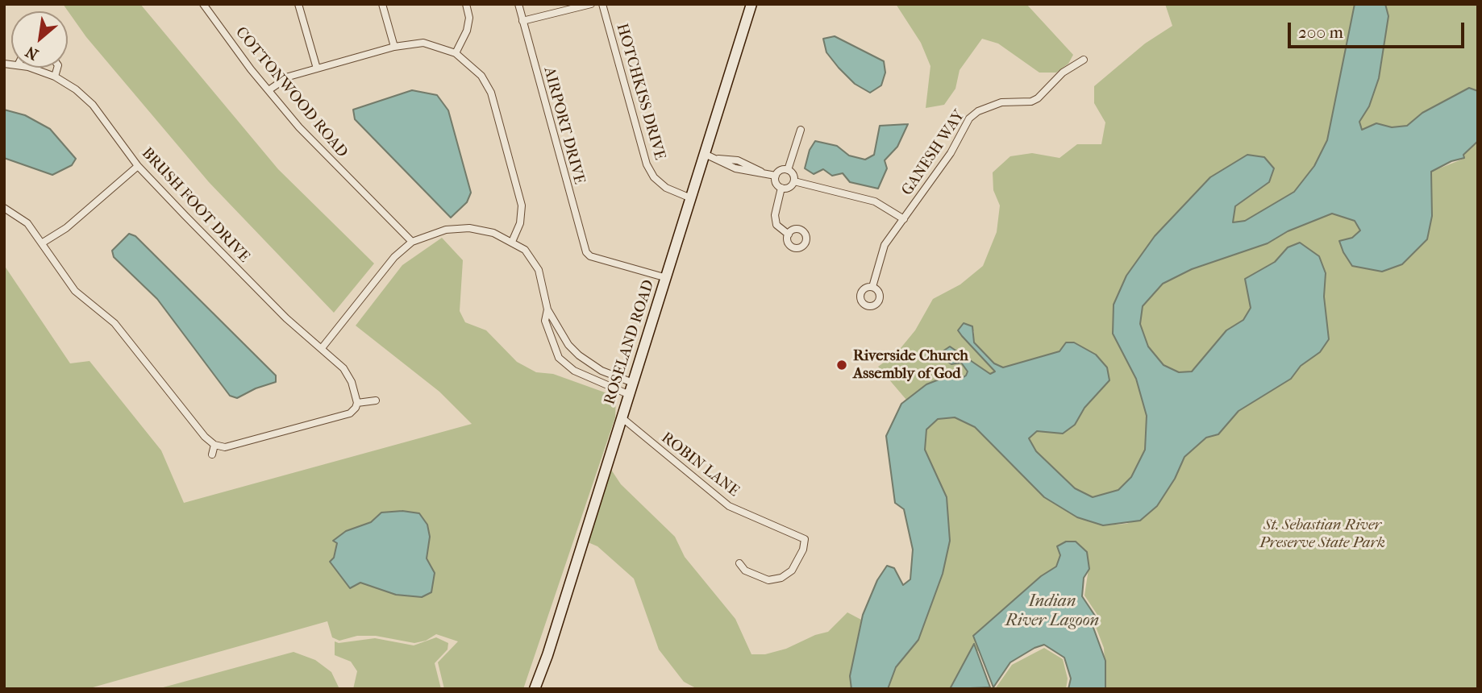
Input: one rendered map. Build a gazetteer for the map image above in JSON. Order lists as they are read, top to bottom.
{
  "streets": {
    "main road": ["ROSELAND ROAD"],
    "street": [
      "HOTCHKISS DRIVE",
      "COTTONWOOD ROAD",
      "AIRPORT DRIVE",
      "GANESH WAY",
      "BRUSH FOOT DRIVE",
      "ROBIN LANE"
    ]
  },
  "crossings": [
    ["HOTCHKISS DRIVE", "ROSELAND ROAD"],
    ["AIRPORT DRIVE", "ROSELAND ROAD"],
    ["ROSELAND ROAD", "ROBIN LANE"]
  ],
  "water": ["Indian River Lagoon"],
  "parks": ["St. Sebastian River Preserve State Park"],
  "places": ["Riverside Church Assembly of God"],
  "scale_bar": "200 m",
  "north": "bottom left"
}
